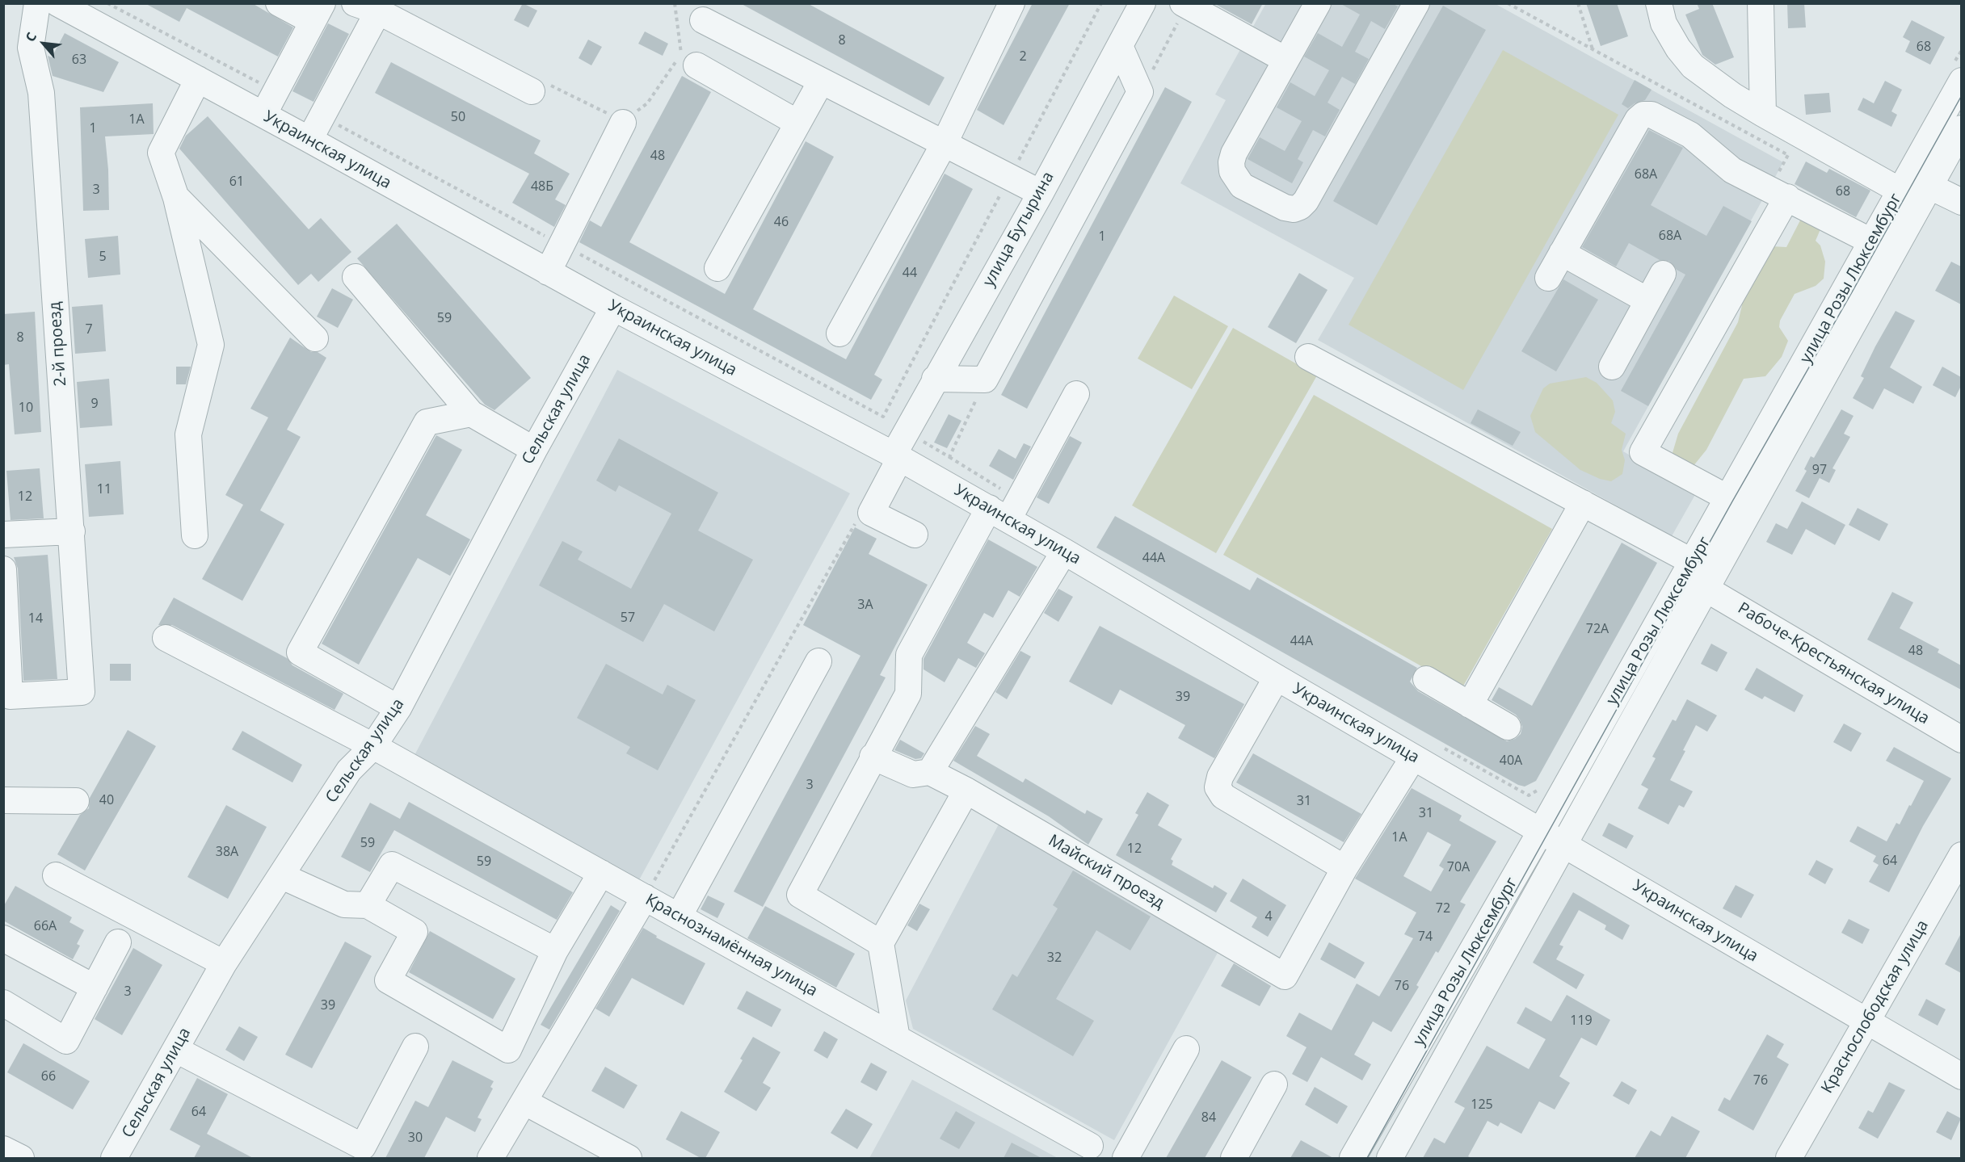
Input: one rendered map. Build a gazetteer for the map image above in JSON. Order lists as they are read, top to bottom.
{
  "streets": {
    "street": [
      "Украинская улица",
      "улица Бутырина",
      "улица Розы Люксембург",
      "2-й проезд",
      "Сельская улица",
      "Рабоче-Крестьянская улица",
      "Майский проезд",
      "Краснознамённая улица",
      "Краснослободская улица"
    ]
  },
  "crossings": [
    ["Украинская улица", "улица Бутырина"],
    ["Украинская улица", "улица Розы Люксембург"],
    ["Украинская улица", "Сельская улица"],
    ["Украинская улица", "Майский проезд"],
    ["Украинская улица", "Краснослободская улица"],
    ["улица Розы Люксембург", "Рабоче-Крестьянская улица"],
    ["Сельская улица", "Краснознамённая улица"]
  ],
  "house_numbers": [
    "8",
    "68",
    "2",
    "63",
    "50",
    "1А",
    "1",
    "48",
    "68А",
    "61",
    "48Б",
    "3",
    "68",
    "46",
    "68А",
    "1",
    "5",
    "44",
    "59",
    "7",
    "8",
    "9",
    "10",
    "97",
    "11",
    "12",
    "44А",
    "3А",
    "57",
    "14",
    "72А",
    "44А",
    "48",
    "39",
    "40А",
    "3",
    "40",
    "31",
    "31",
    "1А",
    "59",
    "12",
    "38А",
    "64",
    "59",
    "70А",
    "72",
    "4",
    "66А",
    "74",
    "32",
    "76",
    "3",
    "39",
    "119",
    "66",
    "76",
    "125",
    "64",
    "84",
    "30"
  ],
  "north": "top left"
}
